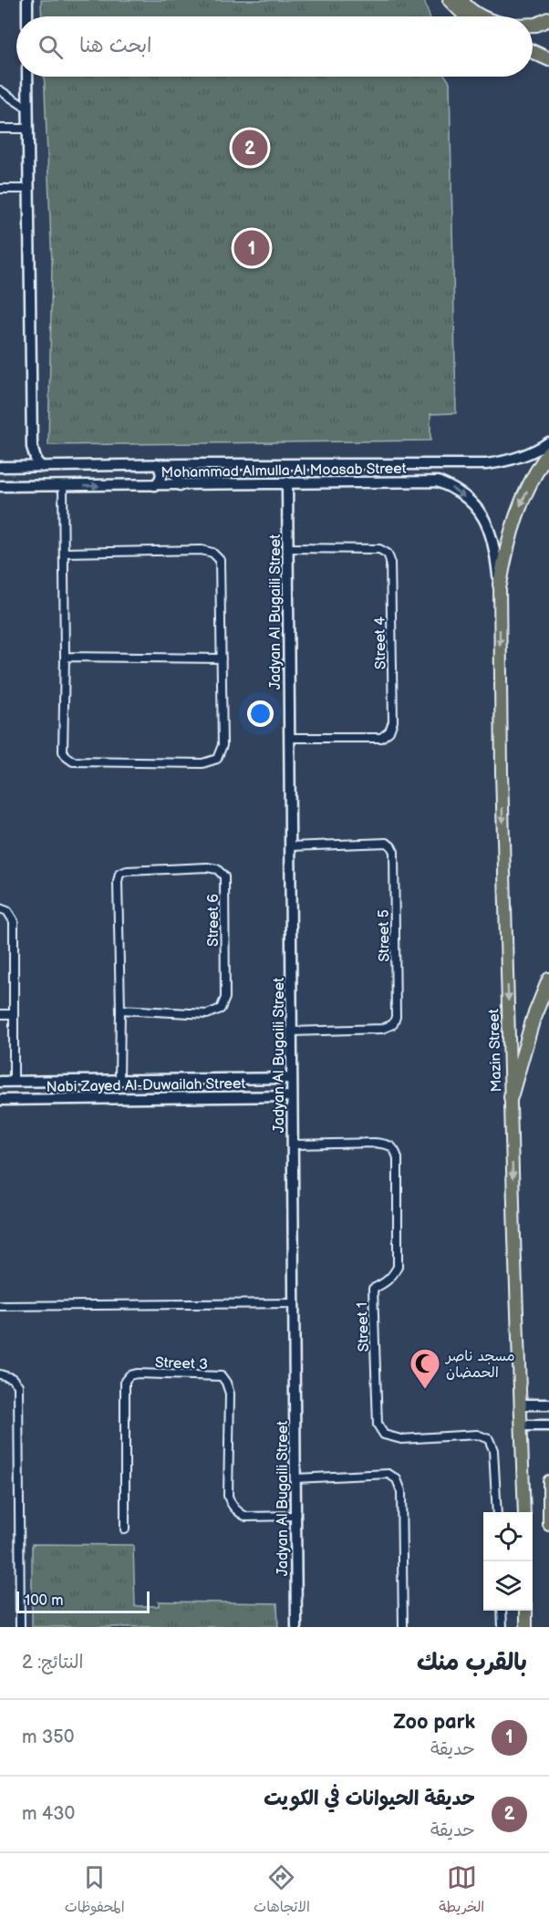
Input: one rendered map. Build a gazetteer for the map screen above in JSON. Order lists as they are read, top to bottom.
{
  "streets": {
    "main road": ["Mazin Street"],
    "street": [
      "Mohammad Almulla Al Moasab Street",
      "Jadyan Al Bugaili Street",
      "Street 4",
      "Street 6",
      "Street 5",
      "Nabi Zayed Al-Duwailah Street",
      "Street 1",
      "Street 3"
    ]
  },
  "crossings": [
    ["Mohammad Almulla Al Moasab Street", "Jadyan Al Bugaili Street"],
    ["Mohammad Almulla Al Moasab Street", "Mazin Street"],
    ["Jadyan Al Bugaili Street", "Street 4"],
    ["Jadyan Al Bugaili Street", "Street 5"],
    ["Jadyan Al Bugaili Street", "Nabi Zayed Al-Duwailah Street"],
    ["Jadyan Al Bugaili Street", "Street 1"],
    ["Jadyan Al Bugaili Street", "Street 3"],
    ["Street 6", "Nabi Zayed Al-Duwailah Street"]
  ],
  "one_way": ["Mazin Street"],
  "places": {
    "mosque": ["مسجد ناصر الحمضان"]
  },
  "scale_bar": "100 m",
  "page": {
    "search": "ابحث هنا",
    "pins": ["2", "1"],
    "scale": "100 m",
    "heading": ["بالقرب منك", "النتائج: 2"],
    "list": [
      {
        "mark": "1",
        "name": "Zoo park",
        "note": "حديقة",
        "value": "350 m"
      },
      {
        "mark": "2",
        "name": "حديقة الحيوانات في الكويت",
        "note": "حديقة",
        "value": "430 m"
      }
    ],
    "nav": ["الخريطة", "الاتجاهات", "المحفوظات"]
  }
}
